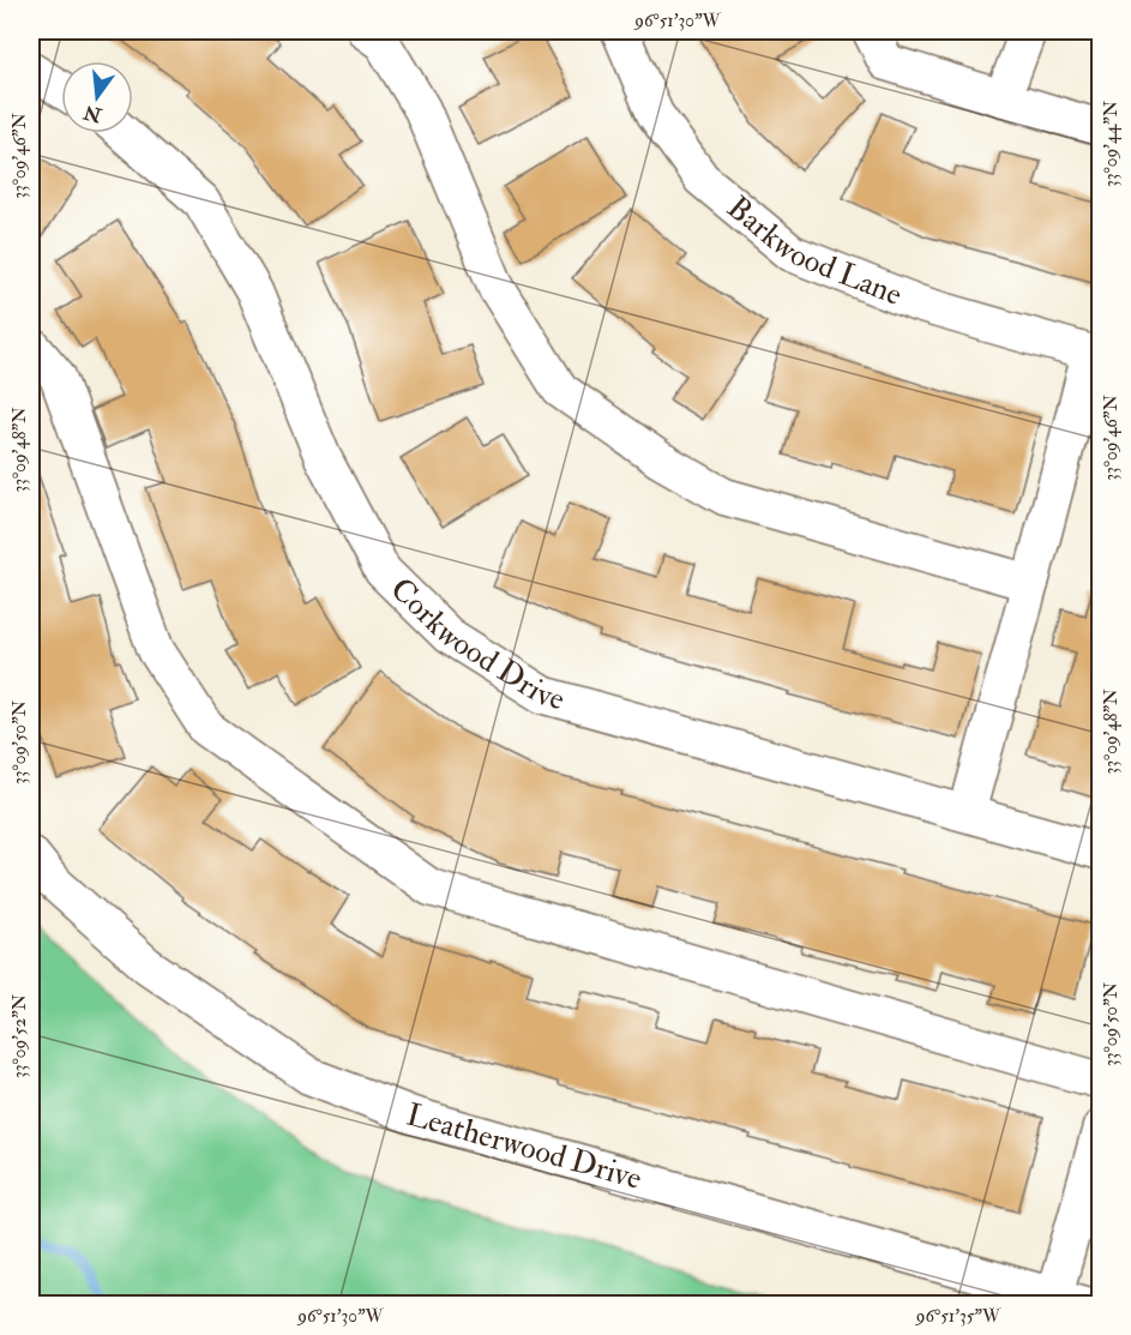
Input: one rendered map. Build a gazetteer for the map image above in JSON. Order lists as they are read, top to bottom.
{
  "streets": {
    "street": ["Barkwood Lane", "Corkwood Drive", "Leatherwood Drive"]
  },
  "north": "bottom",
  "coordinates": [
    "96°51'30\"W",
    "33°09'44\"N",
    "33°09'46\"N",
    "33°09'48\"N",
    "33°09'50\"N",
    "33°09'52\"N",
    "96°51'35\"W"
  ]
}
